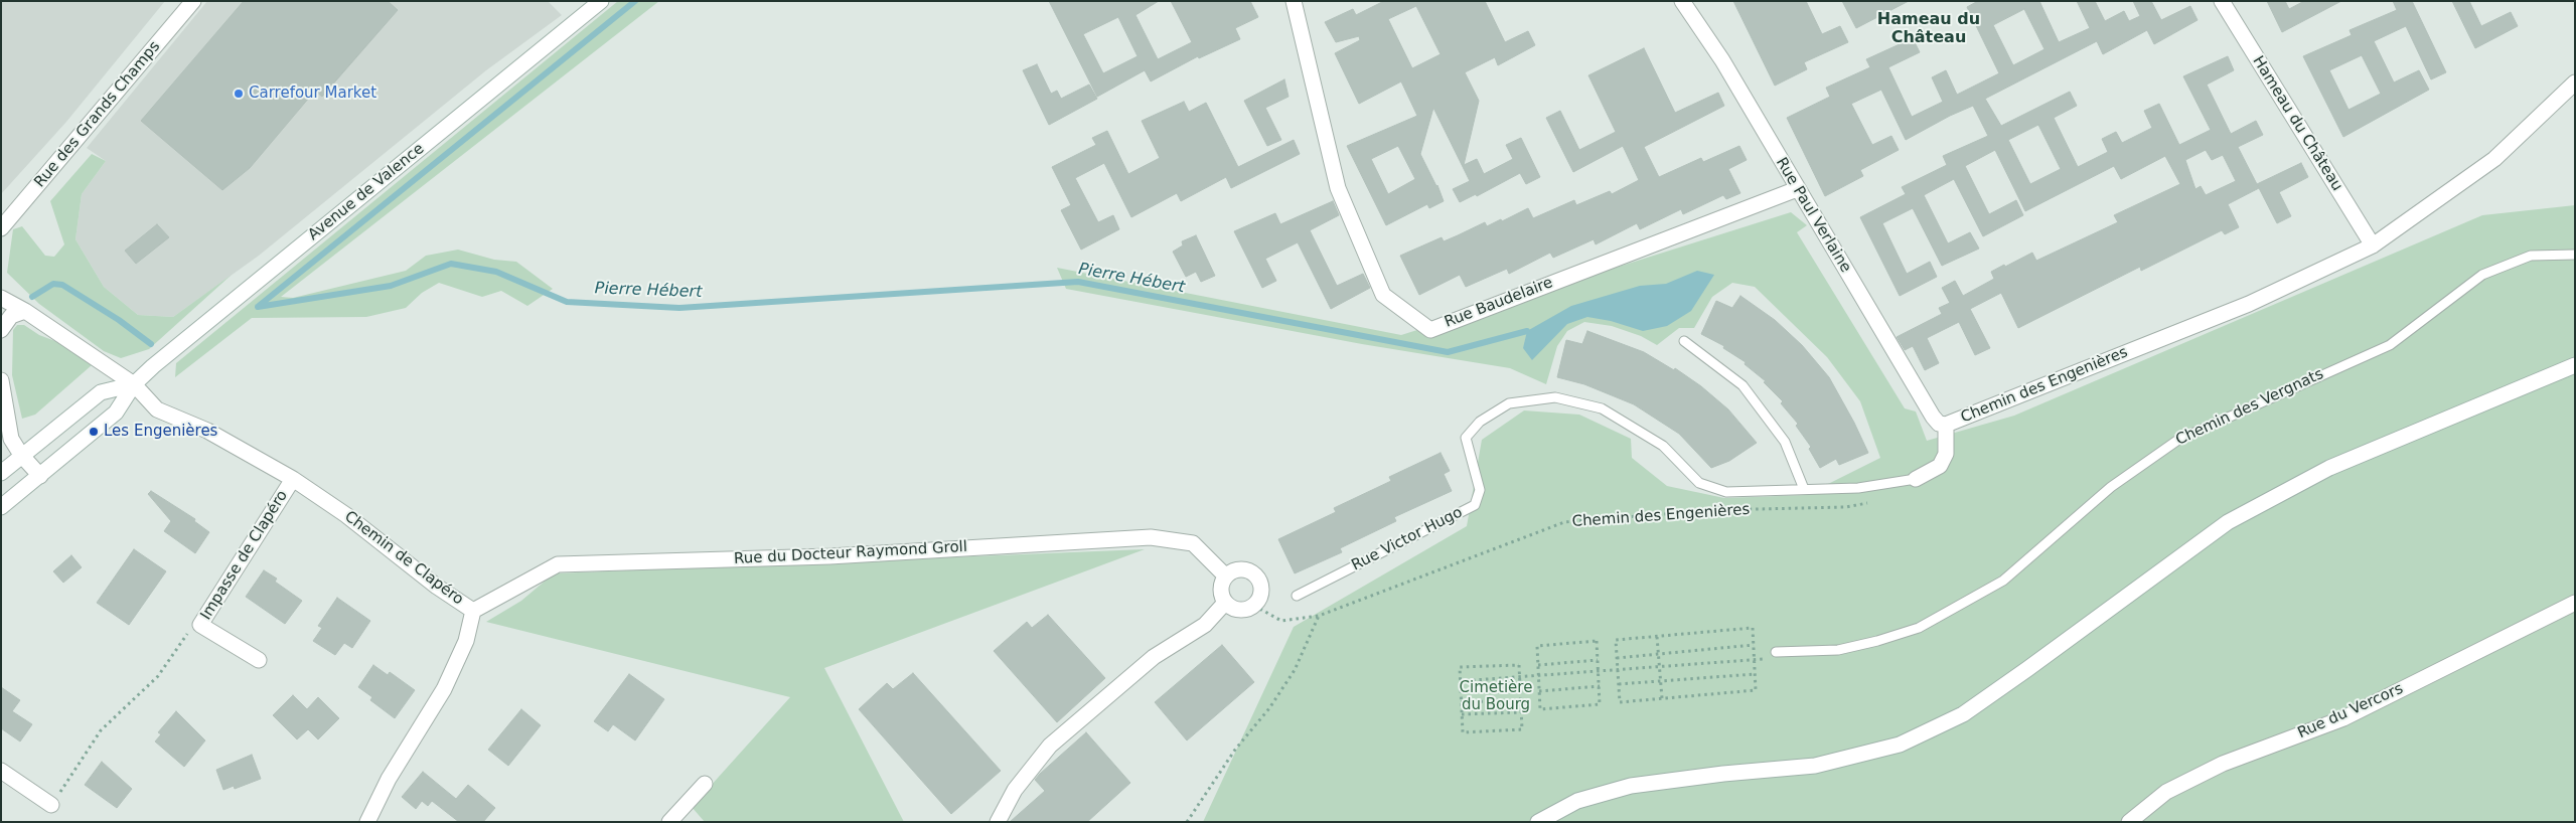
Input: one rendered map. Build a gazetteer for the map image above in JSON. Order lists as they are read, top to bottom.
{
  "streets": {
    "street": [
      "Rue des Grands Champs",
      "Hameau du Château",
      "Avenue de Valence",
      "Rue Paul Verlaine",
      "Rue Baudelaire",
      "Chemin des Engenières",
      "Rue du Docteur Raymond Groll",
      "Impasse de Clapéro",
      "Chemin de Clapéro",
      "Rue du Vercors"
    ],
    "lane": ["Chemin des Vergnats", "Rue Victor Hugo"]
  },
  "crossings": [
    ["Hameau du Château", "Chemin des Engenières"],
    ["Avenue de Valence", "Chemin de Clapéro"],
    ["Rue Paul Verlaine", "Rue Baudelaire"],
    ["Rue Paul Verlaine", "Chemin des Engenières"],
    ["Chemin des Engenières", "Rue Victor Hugo"],
    ["Chemin des Engenières", "Rue du Docteur Raymond Groll"],
    ["Rue du Docteur Raymond Groll", "Chemin de Clapéro"],
    ["Impasse de Clapéro", "Chemin de Clapéro"]
  ],
  "districts": ["Hameau du Château"],
  "water": ["Pierre Hébert"],
  "parks": ["Cimetière du Bourg"],
  "places": ["Carrefour Market", "Les Engenières"]
}
